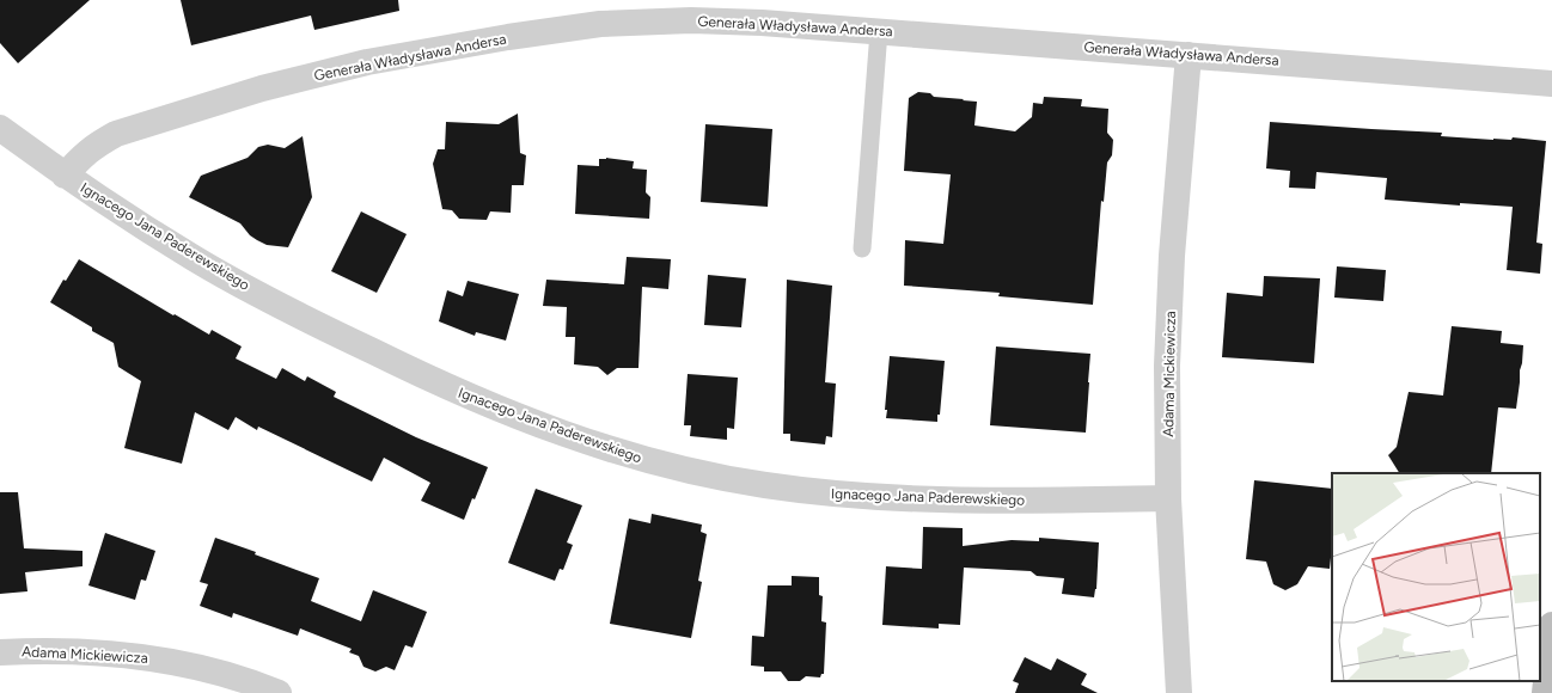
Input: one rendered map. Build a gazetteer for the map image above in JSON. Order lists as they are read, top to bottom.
{
  "streets": {
    "street": ["Generała Władysława Andersa", "Ignacego Jana Paderewskiego", "Adama Mickiewicza"]
  },
  "crossings": [
    ["Generała Władysława Andersa", "Ignacego Jana Paderewskiego"],
    ["Generała Władysława Andersa", "Adama Mickiewicza"],
    ["Ignacego Jana Paderewskiego", "Adama Mickiewicza"]
  ]
}
